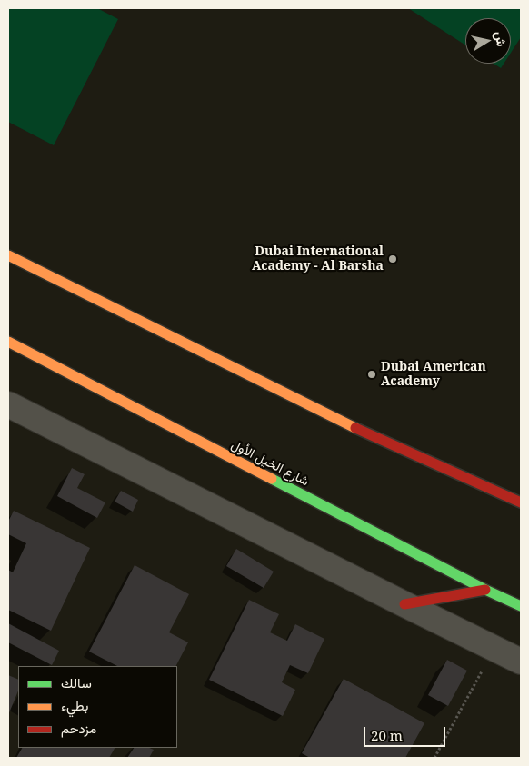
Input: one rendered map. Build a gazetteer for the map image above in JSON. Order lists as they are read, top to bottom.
{
  "streets": {
    "main road": ["شارع الخيل الأول"]
  },
  "places": ["Dubai International Academy - Al Barsha", "Dubai American Academy"],
  "legend": ["سالك", "بطيء", "مزدحم"],
  "scale_bar": "20 m",
  "north": "right"
}
